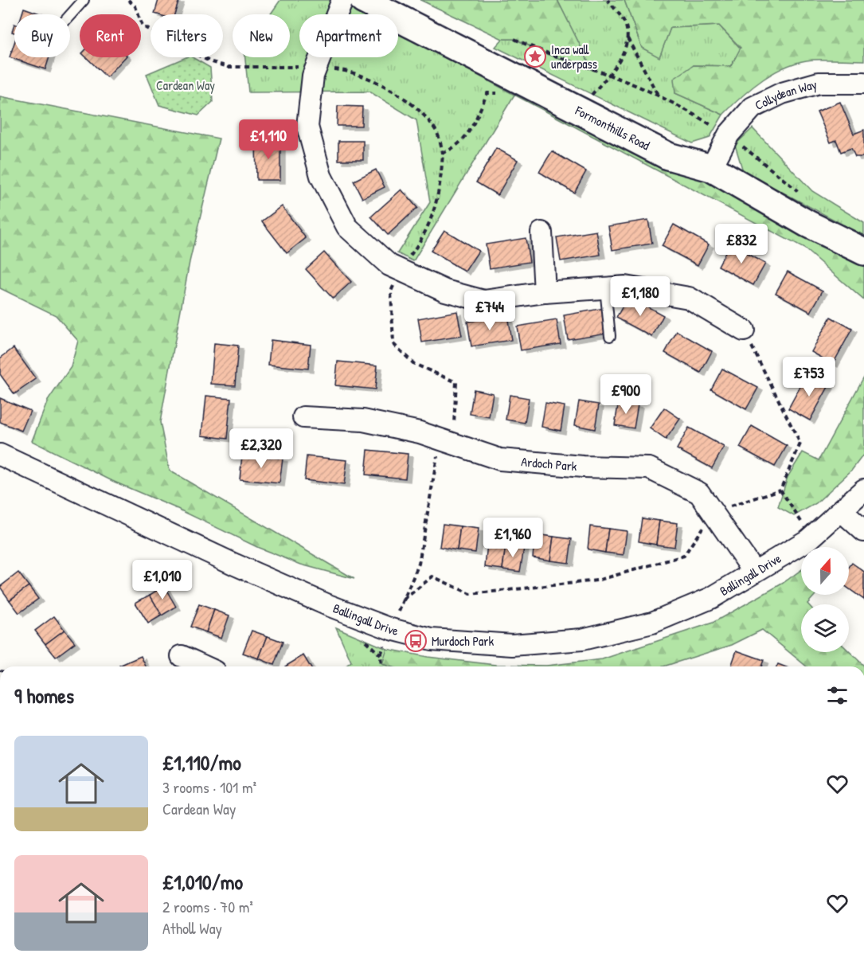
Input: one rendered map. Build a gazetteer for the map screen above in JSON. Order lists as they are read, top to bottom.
{
  "streets": {
    "street": [
      "Collydean Way",
      "Formonthills Road",
      "Ardoch Park",
      "Ballingall Drive"
    ]
  },
  "crossings": [
    ["Collydean Way", "Formonthills Road"],
    ["Ardoch Park", "Ballingall Drive"]
  ],
  "parks": ["Cardean Way"],
  "places": {
    "place": ["Inca wall underpass"],
    "bus stop": ["Murdoch Park"]
  },
  "north": "top",
  "page": {
    "chip": [
      "Buy",
      "Rent",
      "Filters",
      "New",
      "Apartment"
    ],
    "price": [
      "£1,110",
      "£832",
      "£1,180",
      "£744",
      "£753",
      "£900",
      "£2,320",
      "£1,960",
      "£1,010"
    ],
    "heading": "9 homes",
    "list": [
      {
        "name": "£1,110/mo",
        "note": "3 rooms · 101 m² · Cardean Way"
      },
      {
        "name": "£1,010/mo",
        "note": "2 rooms · 70 m² · Atholl Way"
      }
    ]
  }
}
